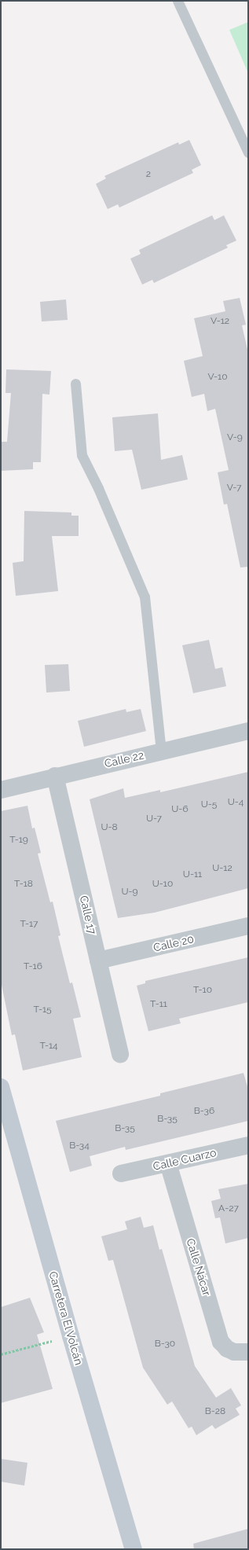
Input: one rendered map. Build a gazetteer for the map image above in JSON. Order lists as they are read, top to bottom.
{
  "streets": {
    "street": [
      "Calle 22",
      "Calle 17",
      "Calle 20",
      "Calle Cuarzo",
      "Calle Nácar",
      "Carretera El Volcán"
    ]
  },
  "crossings": [
    ["Calle 22", "Calle 17"],
    ["Calle 17", "Calle 20"],
    ["Calle Cuarzo", "Calle Nácar"]
  ],
  "house_numbers": [
    "2",
    "V-12",
    "V-10",
    "V-9",
    "V-7",
    "U-4",
    "U-5",
    "U-6",
    "U-7",
    "U-8",
    "T-19",
    "U-12",
    "U-11",
    "T-18",
    "U-10",
    "U-9",
    "T-17",
    "T-16",
    "T-10",
    "T-11",
    "T-15",
    "T-14",
    "B-36",
    "B-35",
    "B-35",
    "B-34",
    "A-27",
    "B-30",
    "B-28"
  ]
}
